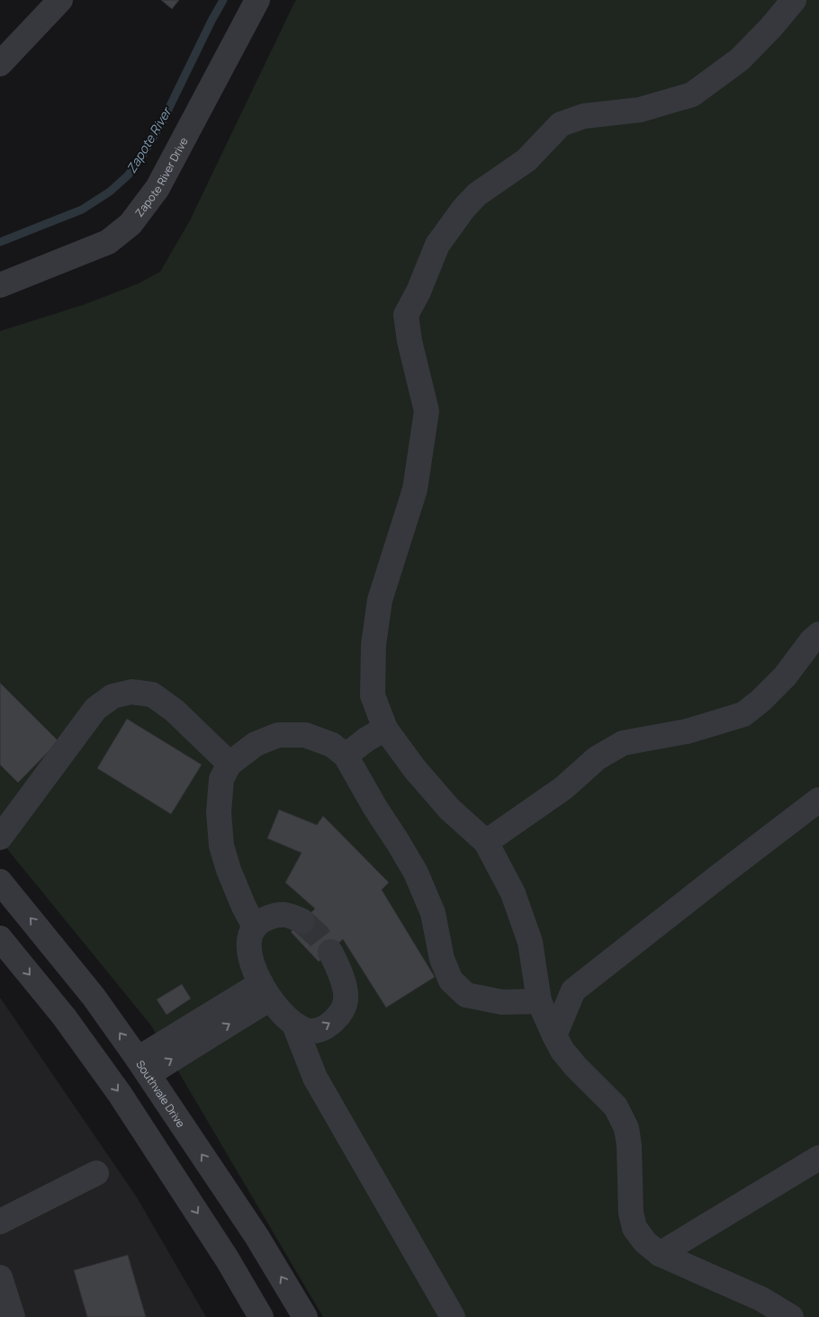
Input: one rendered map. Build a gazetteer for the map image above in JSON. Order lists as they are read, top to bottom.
{
  "streets": {
    "street": ["Zapote River Drive", "Southvale Drive"]
  },
  "water": ["Zapote River"]
}
